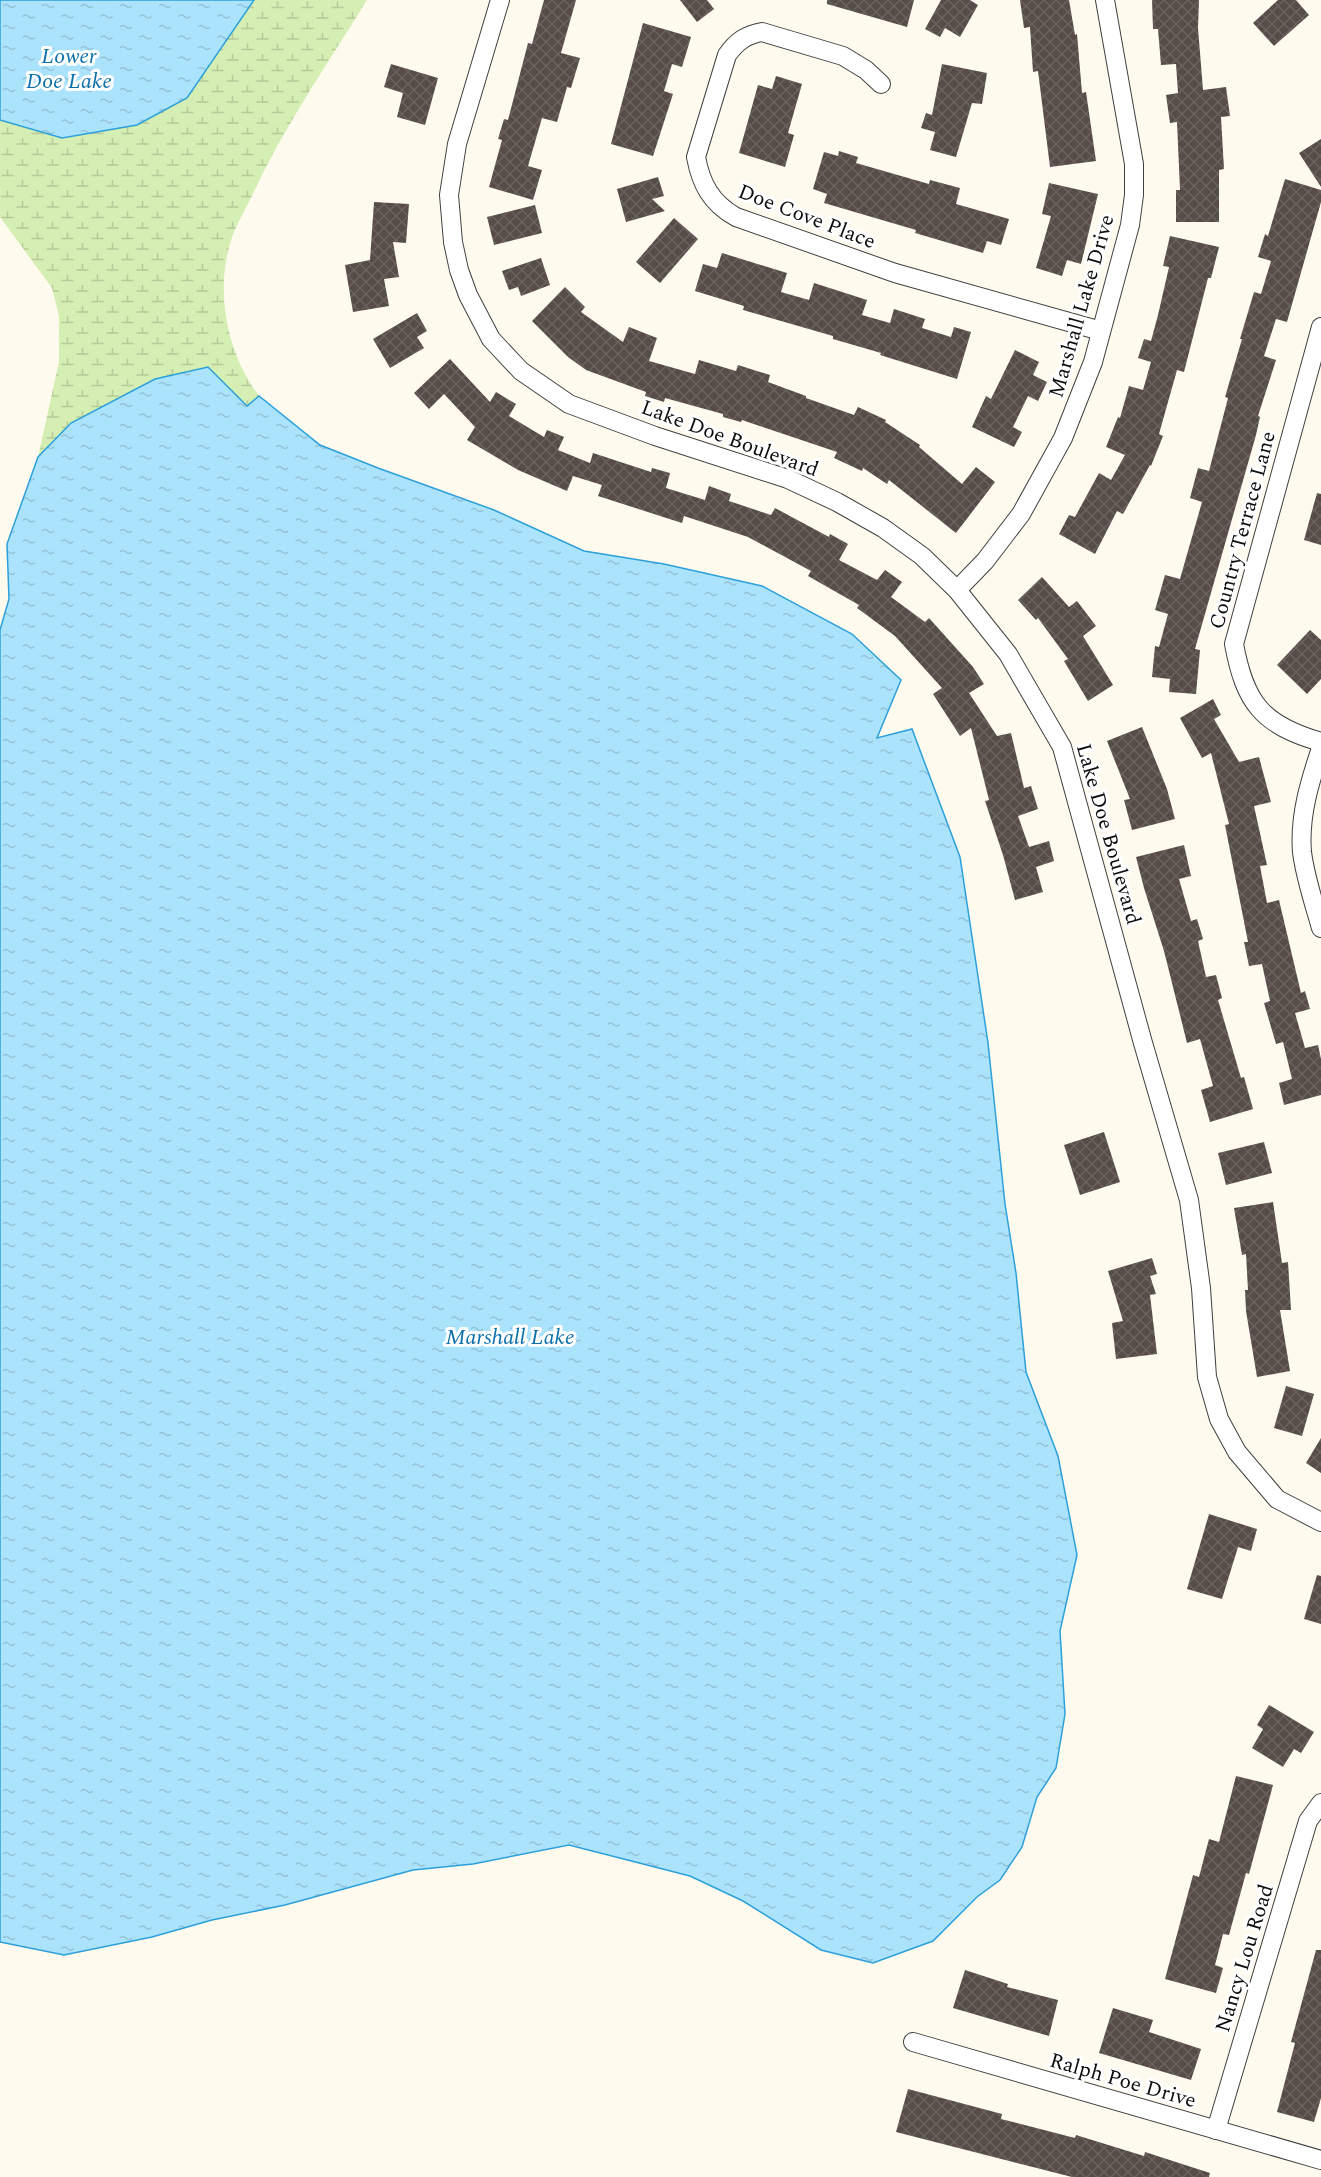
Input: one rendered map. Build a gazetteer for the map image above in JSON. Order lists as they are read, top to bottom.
{
  "streets": {
    "street": [
      "Doe Cove Place",
      "Marshall Lake Drive",
      "Lake Doe Boulevard",
      "Country Terrace Lane",
      "Nancy Lou Road",
      "Ralph Poe Drive"
    ]
  },
  "crossings": [
    ["Doe Cove Place", "Marshall Lake Drive"],
    ["Marshall Lake Drive", "Lake Doe Boulevard"],
    ["Nancy Lou Road", "Ralph Poe Drive"]
  ],
  "water": ["Lower Doe Lake", "Marshall Lake"]
}
